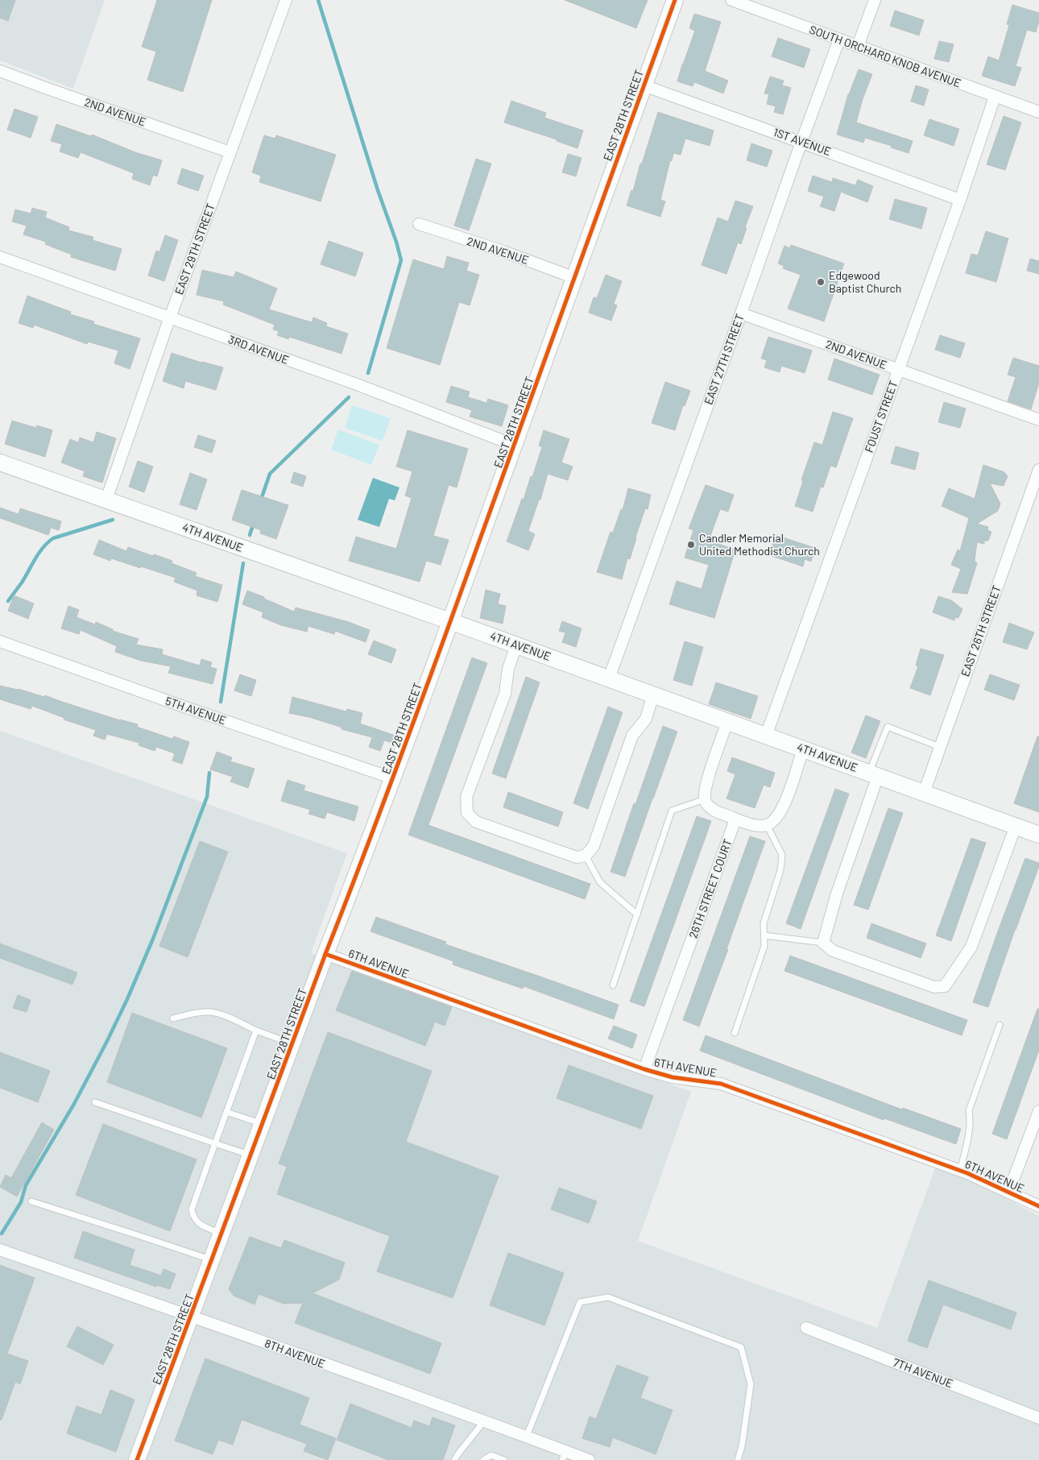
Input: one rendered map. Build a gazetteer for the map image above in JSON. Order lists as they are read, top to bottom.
{
  "streets": {
    "street": [
      "SOUTH ORCHARD KNOB AVENUE",
      "2ND AVENUE",
      "EAST 28TH STREET",
      "1ST AVENUE",
      "EAST 29TH STREET",
      "3RD AVENUE",
      "EAST 27TH STREET",
      "FOUST STREET",
      "4TH AVENUE",
      "EAST 26TH STREET",
      "5TH AVENUE",
      "26TH STREET COURT",
      "6TH AVENUE",
      "8TH AVENUE",
      "7TH AVENUE"
    ]
  },
  "crossings": [
    ["SOUTH ORCHARD KNOB AVENUE", "EAST 27TH STREET"],
    ["SOUTH ORCHARD KNOB AVENUE", "FOUST STREET"],
    ["2ND AVENUE", "EAST 28TH STREET"],
    ["2ND AVENUE", "EAST 29TH STREET"],
    ["2ND AVENUE", "EAST 27TH STREET"],
    ["2ND AVENUE", "FOUST STREET"],
    ["EAST 28TH STREET", "1ST AVENUE"],
    ["EAST 28TH STREET", "3RD AVENUE"],
    ["EAST 28TH STREET", "4TH AVENUE"],
    ["EAST 28TH STREET", "5TH AVENUE"],
    ["EAST 28TH STREET", "6TH AVENUE"],
    ["EAST 28TH STREET", "8TH AVENUE"],
    ["1ST AVENUE", "EAST 27TH STREET"],
    ["1ST AVENUE", "FOUST STREET"],
    ["EAST 29TH STREET", "3RD AVENUE"],
    ["EAST 29TH STREET", "4TH AVENUE"],
    ["EAST 27TH STREET", "4TH AVENUE"],
    ["FOUST STREET", "4TH AVENUE"],
    ["4TH AVENUE", "EAST 26TH STREET"],
    ["26TH STREET COURT", "6TH AVENUE"]
  ],
  "places": ["Edgewood Baptist Church", "Candler Memorial United Methodist Church"]
}
